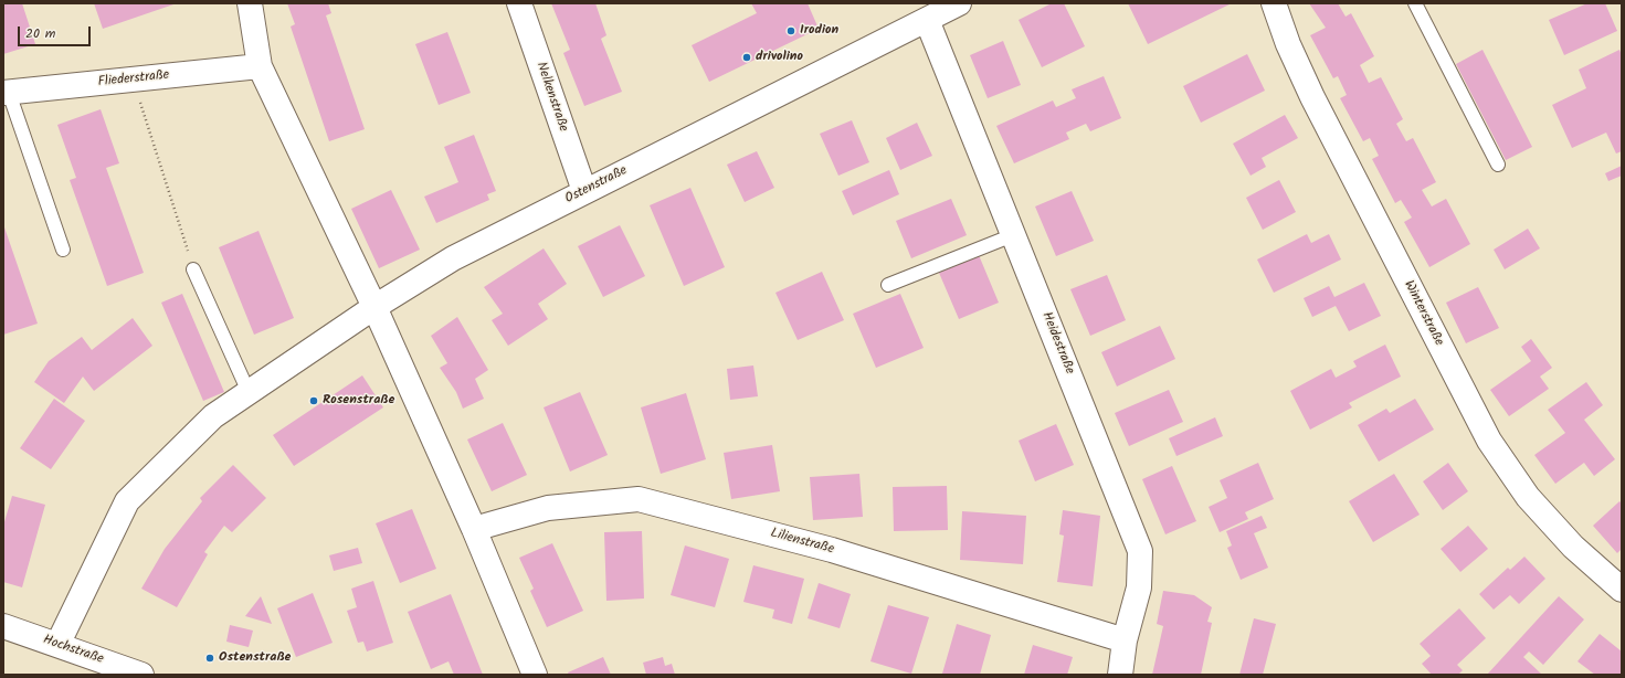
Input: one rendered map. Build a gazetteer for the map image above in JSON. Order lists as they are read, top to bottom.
{
  "streets": {
    "street": [
      "Fliederstraße",
      "Nelkenstraße",
      "Ostenstraße",
      "Winterstraße",
      "Heidestraße",
      "Lilienstraße",
      "Hochstraße"
    ]
  },
  "crossings": [
    ["Nelkenstraße", "Ostenstraße"],
    ["Ostenstraße", "Heidestraße"],
    ["Ostenstraße", "Hochstraße"],
    ["Heidestraße", "Lilienstraße"]
  ],
  "places": [
    "Irodion",
    "drivolino",
    "Rosenstraße",
    "Ostenstraße"
  ],
  "scale_bar": "20 m"
}
